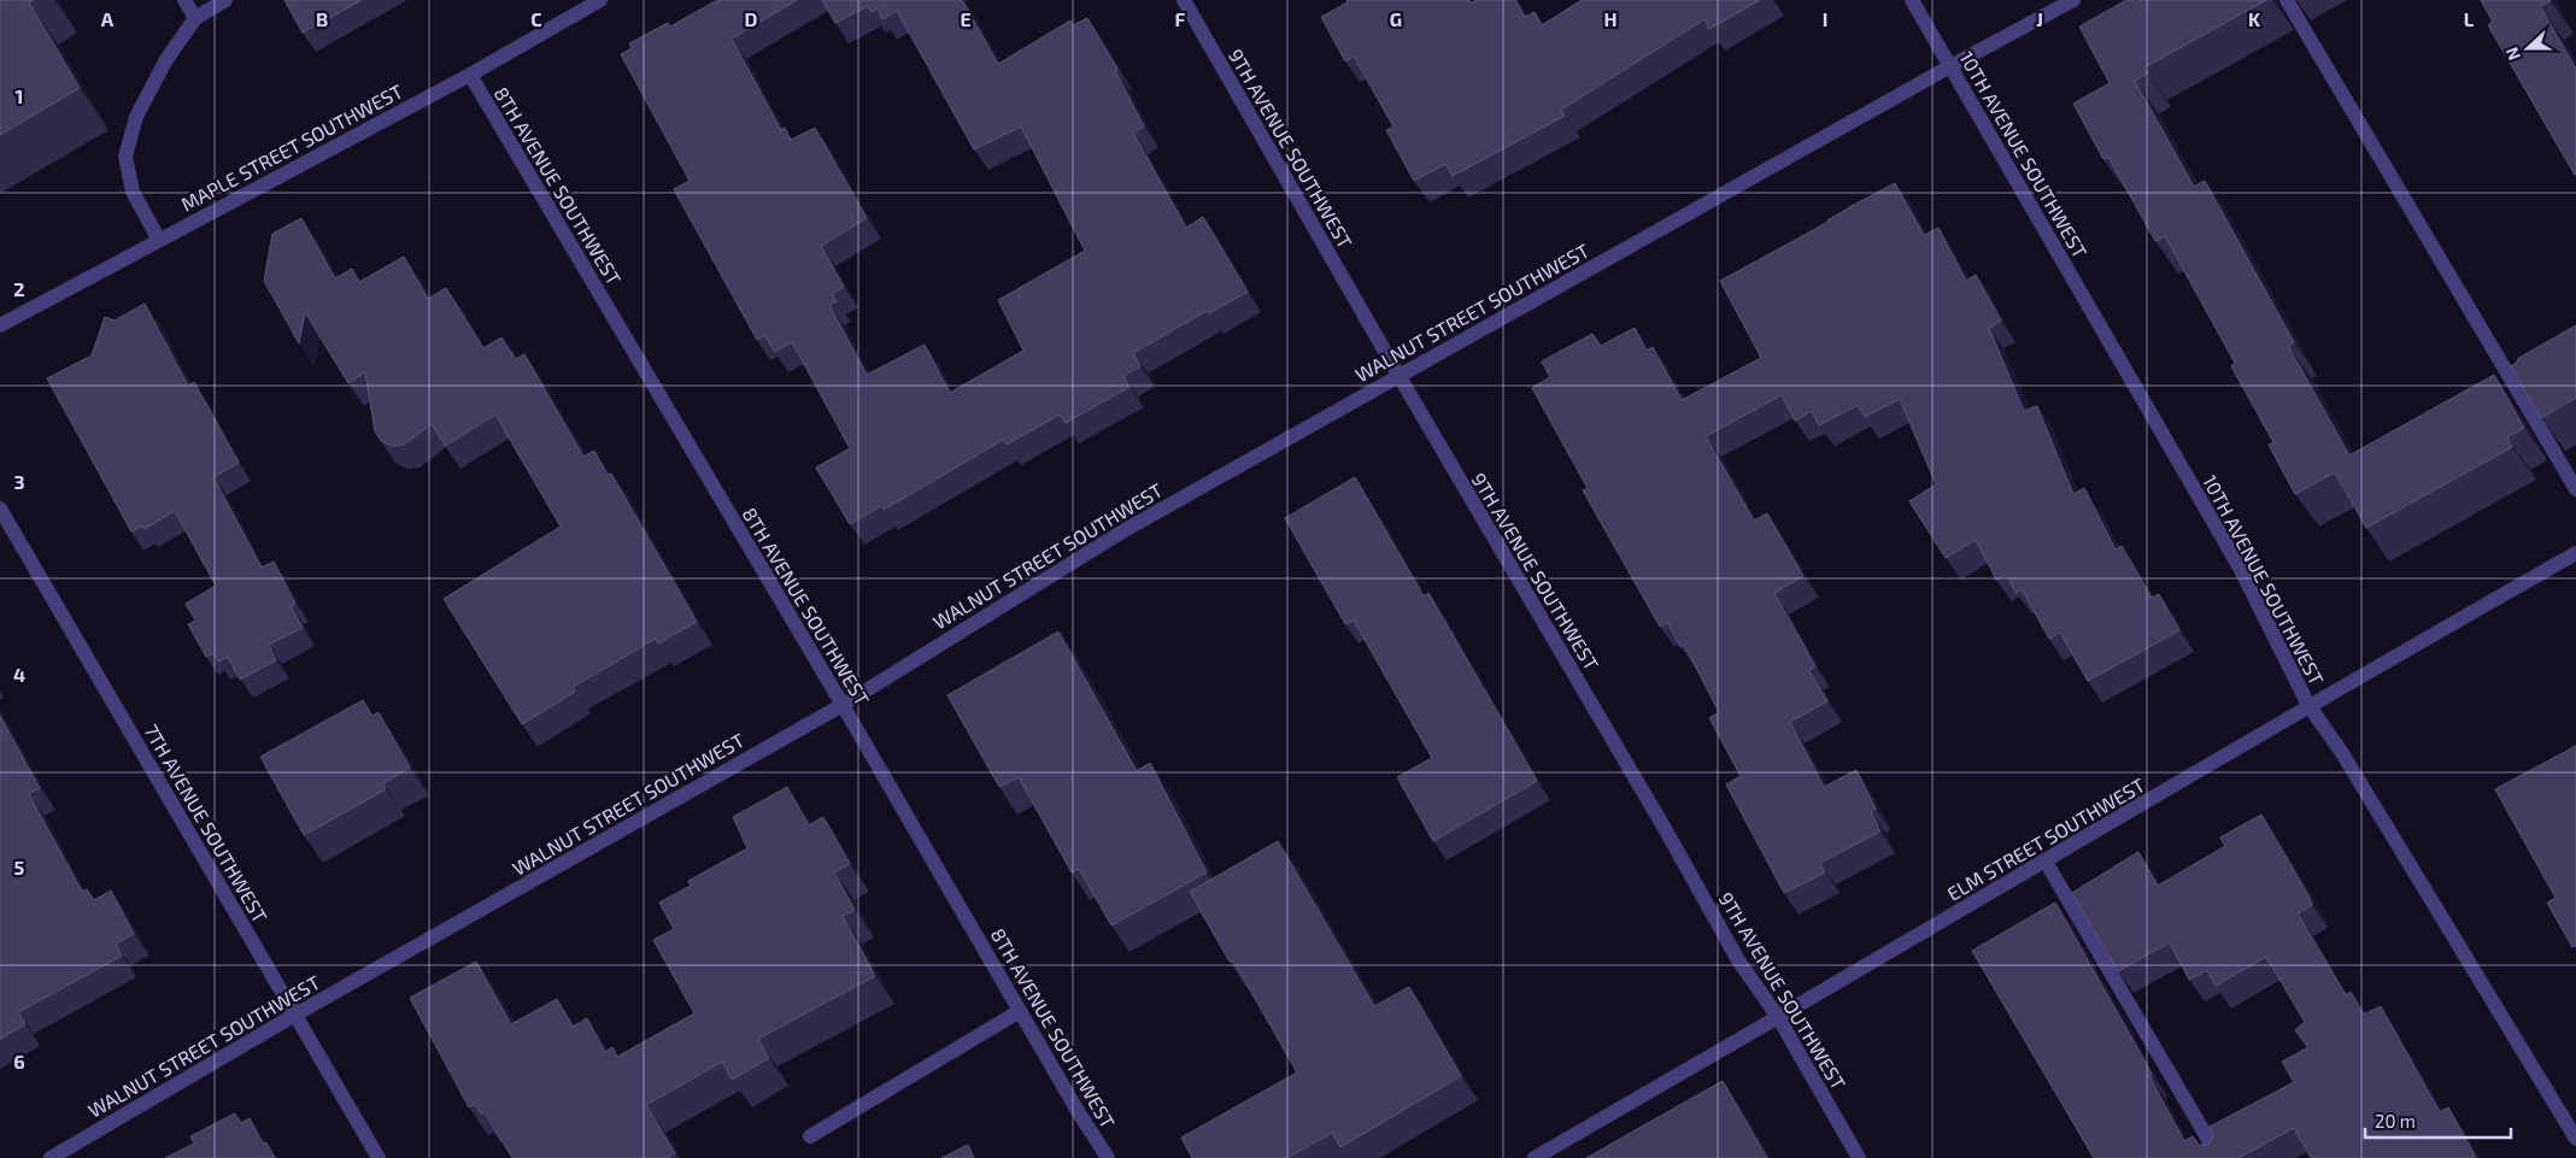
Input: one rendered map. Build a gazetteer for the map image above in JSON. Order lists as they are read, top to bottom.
{
  "streets": {
    "street": [
      "MAPLE STREET SOUTHWEST",
      "9TH AVENUE SOUTHWEST",
      "10TH AVENUE SOUTHWEST",
      "8TH AVENUE SOUTHWEST",
      "WALNUT STREET SOUTHWEST",
      "7TH AVENUE SOUTHWEST",
      "ELM STREET SOUTHWEST"
    ]
  },
  "crossings": [
    ["MAPLE STREET SOUTHWEST", "8TH AVENUE SOUTHWEST"],
    ["9TH AVENUE SOUTHWEST", "WALNUT STREET SOUTHWEST"],
    ["9TH AVENUE SOUTHWEST", "ELM STREET SOUTHWEST"],
    ["10TH AVENUE SOUTHWEST", "WALNUT STREET SOUTHWEST"],
    ["10TH AVENUE SOUTHWEST", "ELM STREET SOUTHWEST"],
    ["8TH AVENUE SOUTHWEST", "WALNUT STREET SOUTHWEST"],
    ["WALNUT STREET SOUTHWEST", "7TH AVENUE SOUTHWEST"]
  ],
  "scale_bar": "20 m",
  "north": "left",
  "grid": {
    "columns": [
      "A",
      "B",
      "C",
      "D",
      "E",
      "F",
      "G",
      "H",
      "I",
      "J",
      "K",
      "L"
    ],
    "rows": [
      "1",
      "2",
      "3",
      "4",
      "5",
      "6"
    ]
  }
}
